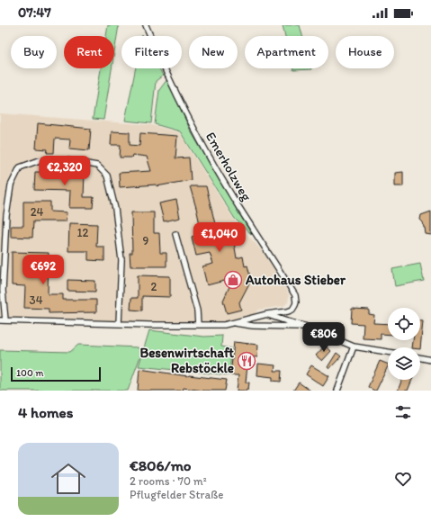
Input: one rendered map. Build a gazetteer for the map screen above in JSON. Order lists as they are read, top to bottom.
{
  "streets": {
    "street": ["Emerholzweg"]
  },
  "places": {
    "shop": ["Autohaus Stieber"],
    "restaurant": ["Besenwirtschaft Rebstöckle"]
  },
  "house_numbers": [
    "24",
    "12",
    "9",
    "2",
    "34"
  ],
  "scale_bar": "100 m",
  "page": {
    "status": "07:47",
    "chip": [
      "Buy",
      "Rent",
      "Filters",
      "New",
      "Apartment",
      "House"
    ],
    "price": [
      "€2,320",
      "€1,040",
      "€692",
      "€806"
    ],
    "scale": "100 m",
    "heading": "4 homes",
    "list": [
      {
        "name": "€806/mo",
        "note": "2 rooms · 70 m² · Pflugfelder Straße"
      }
    ]
  }
}
